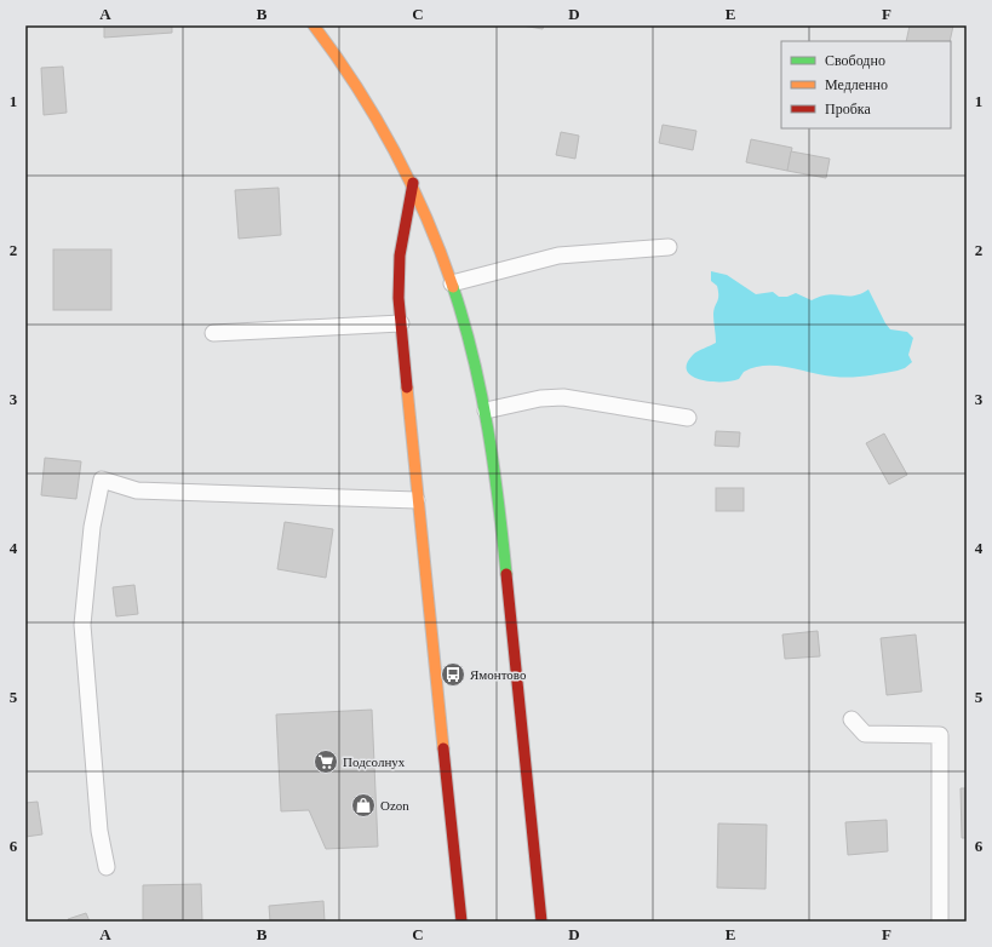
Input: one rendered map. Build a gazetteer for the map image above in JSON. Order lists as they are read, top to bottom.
{
  "places": {
    "bus stop": ["Ямонтово"],
    "supermarket": ["Подсолнух"],
    "shop": ["Ozon"]
  },
  "legend": ["Свободно", "Медленно", "Пробка"],
  "grid": {
    "columns": [
      "A",
      "B",
      "C",
      "D",
      "E",
      "F"
    ],
    "rows": [
      "1",
      "2",
      "3",
      "4",
      "5",
      "6"
    ]
  }
}
